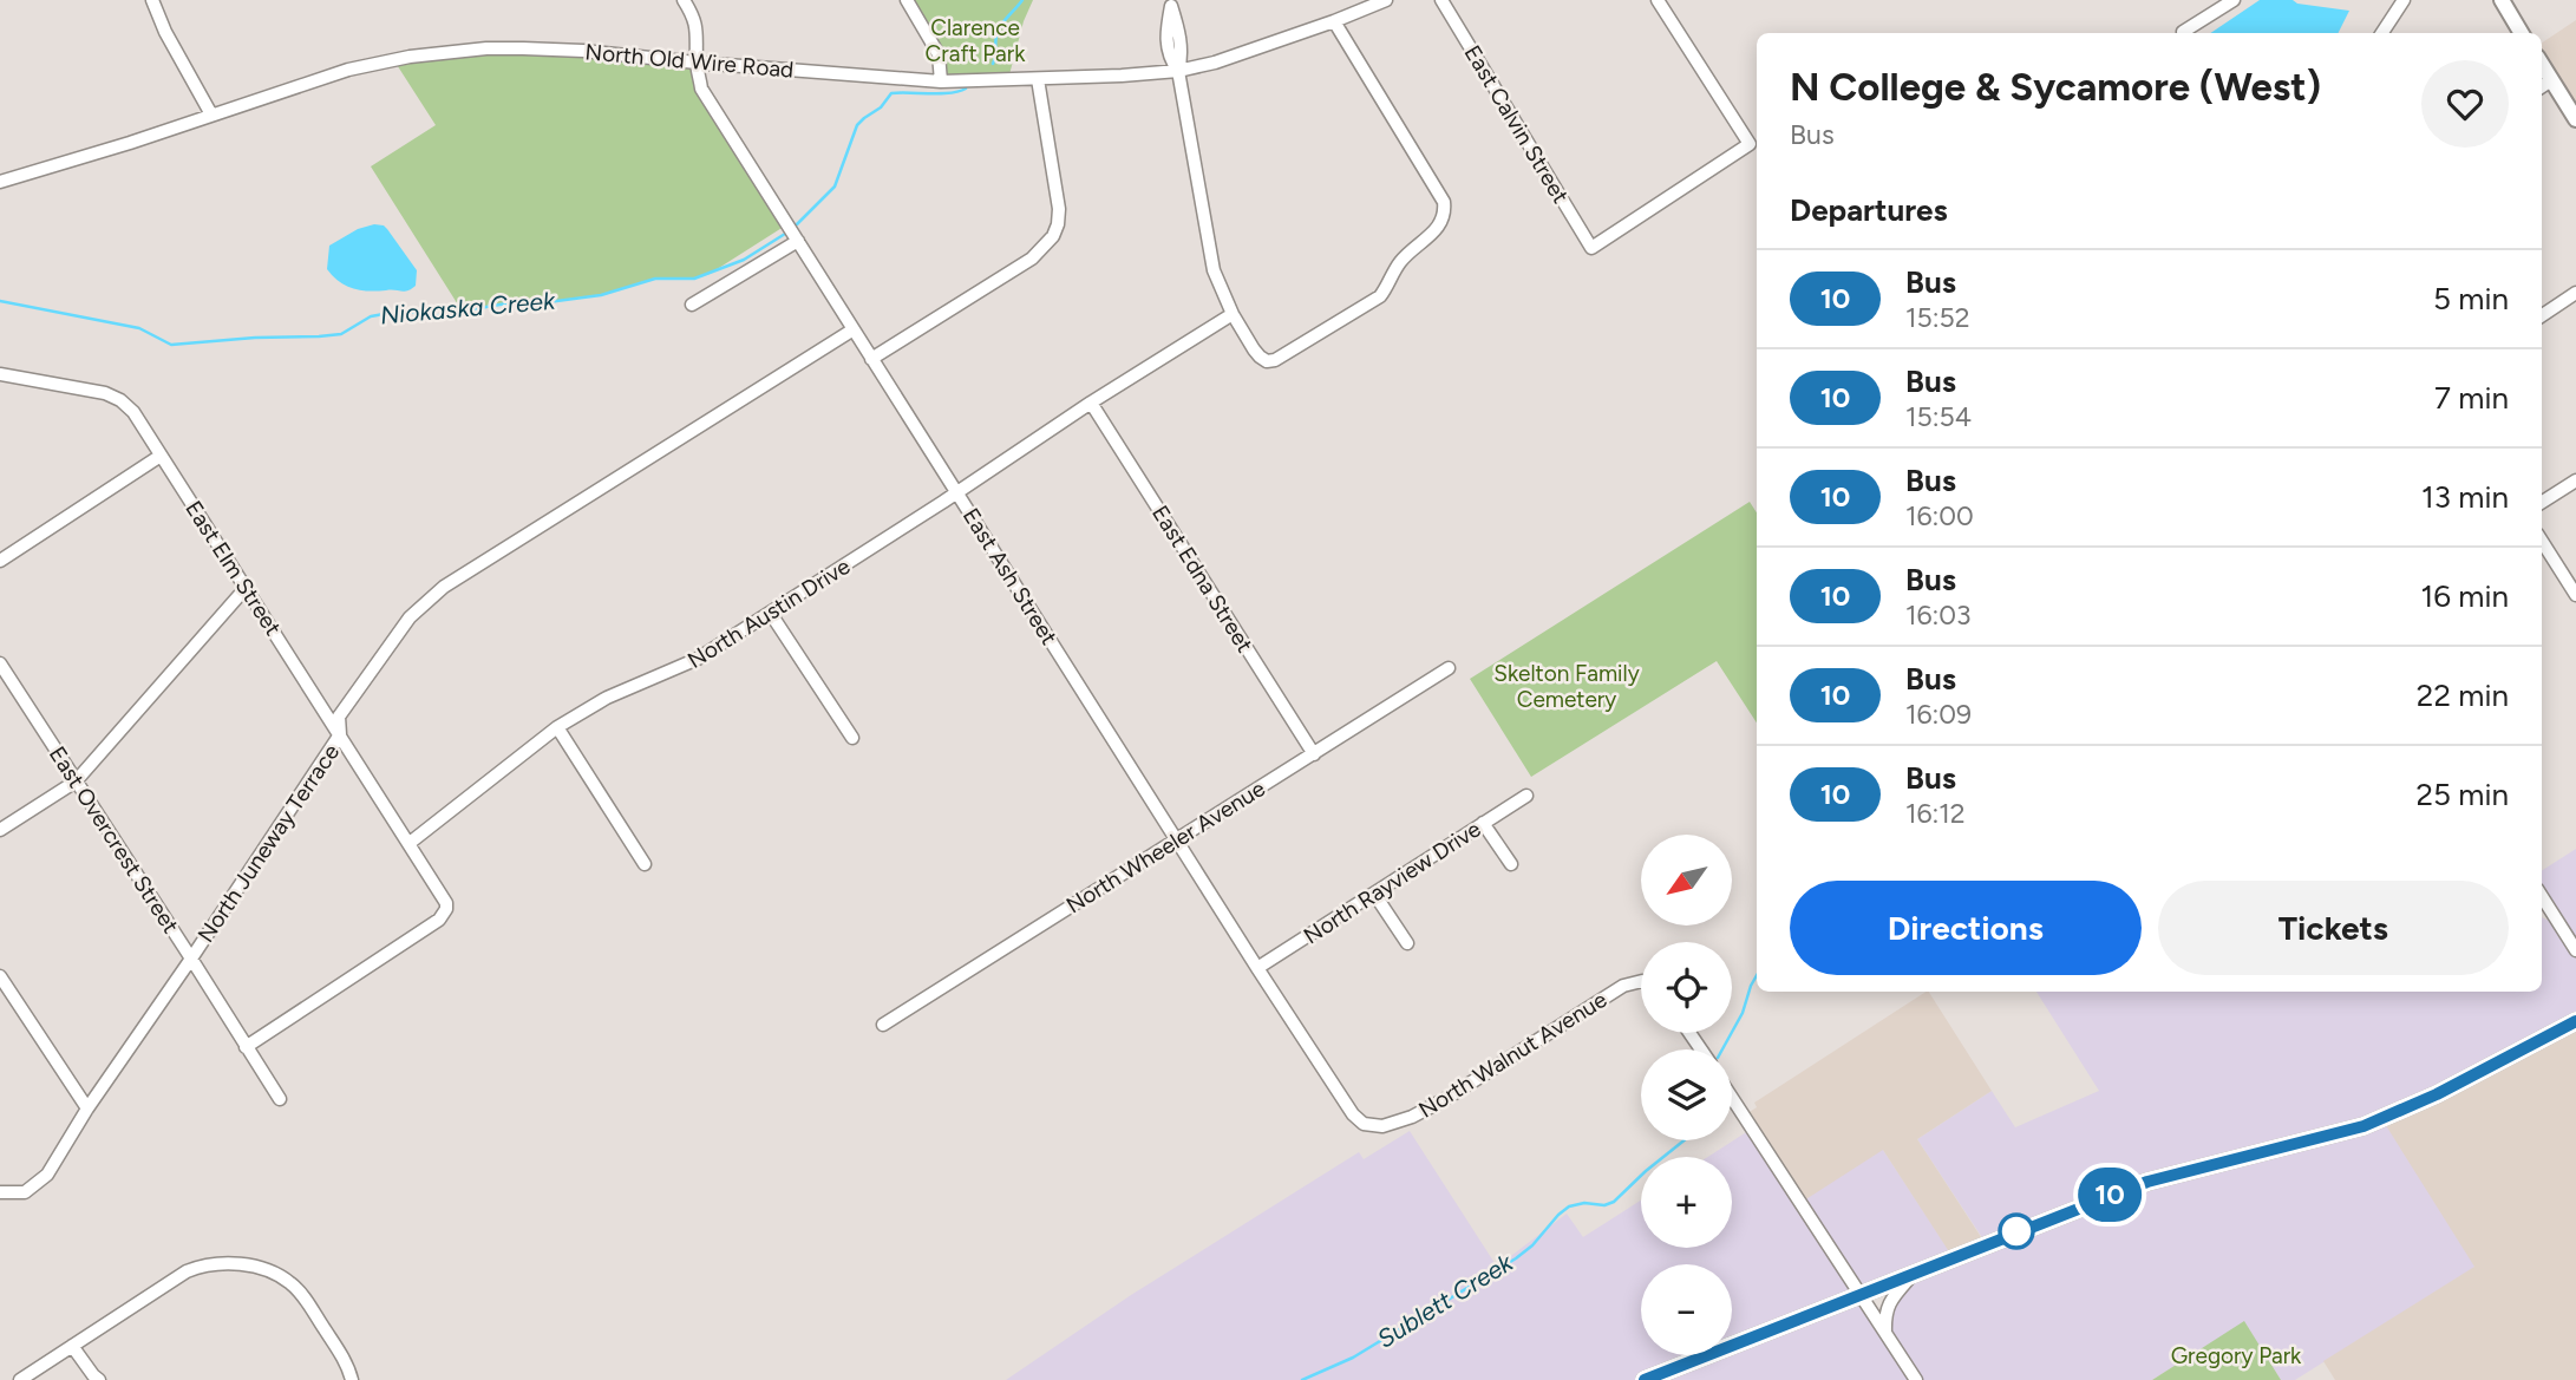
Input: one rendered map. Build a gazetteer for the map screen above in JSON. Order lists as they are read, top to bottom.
{
  "streets": {
    "street": [
      "North Old Wire Road",
      "East Calvin Street",
      "East Elm Street",
      "East Ash Street",
      "East Edna Street",
      "North Austin Drive",
      "East Overcrest Street",
      "North Juneway Terrace",
      "North Wheeler Avenue",
      "North Rayview Drive",
      "North Walnut Avenue"
    ]
  },
  "crossings": [
    ["North Old Wire Road", "East Ash Street"],
    ["East Elm Street", "North Austin Drive"],
    ["East Elm Street", "North Juneway Terrace"],
    ["East Ash Street", "North Austin Drive"],
    ["East Ash Street", "North Juneway Terrace"],
    ["East Ash Street", "North Wheeler Avenue"],
    ["East Ash Street", "North Rayview Drive"],
    ["East Ash Street", "North Walnut Avenue"],
    ["East Edna Street", "North Austin Drive"],
    ["East Edna Street", "North Wheeler Avenue"],
    ["East Overcrest Street", "North Juneway Terrace"]
  ],
  "water": ["Niokaska Creek", "Sublett Creek"],
  "parks": ["Clarence Craft Park", "Skelton Family Cemetery", "Gregory Park"],
  "lines": ["bus line 10"],
  "north": "bottom left",
  "page": {
    "on_map": "10",
    "heading": [
      ["N College & Sycamore (West)", "Bus"],
      "Departures"
    ],
    "list": [
      {
        "mark": "10",
        "name": "Bus",
        "note": "15:52",
        "value": "5 min"
      },
      {
        "mark": "10",
        "name": "Bus",
        "note": "15:54",
        "value": "7 min"
      },
      {
        "mark": "10",
        "name": "Bus",
        "note": "16:00",
        "value": "13 min"
      },
      {
        "mark": "10",
        "name": "Bus",
        "note": "16:03",
        "value": "16 min"
      },
      {
        "mark": "10",
        "name": "Bus",
        "note": "16:09",
        "value": "22 min"
      },
      {
        "mark": "10",
        "name": "Bus",
        "note": "16:12",
        "value": "25 min"
      }
    ],
    "map_buttons": ["+", "−"],
    "buttons": ["Directions", "Tickets"]
  }
}
